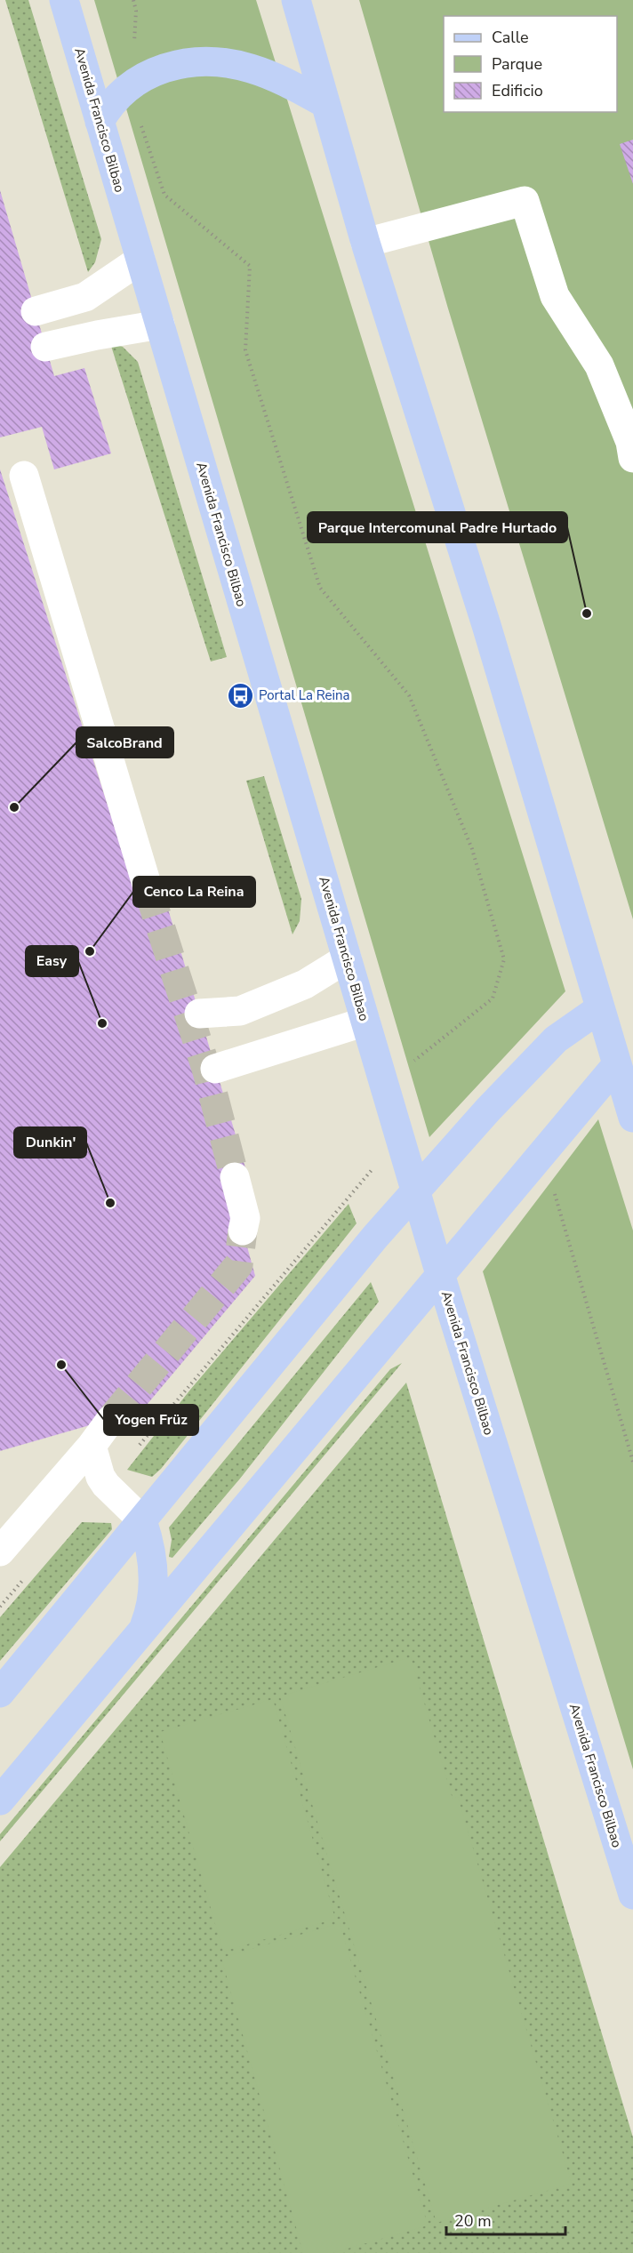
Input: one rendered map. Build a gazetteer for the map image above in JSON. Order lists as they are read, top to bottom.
{
  "streets": {
    "main road": ["Avenida Francisco Bilbao"]
  },
  "places": {
    "other": [
      "Parque Intercomunal Padre Hurtado",
      "SalcoBrand",
      "Cenco La Reina",
      "Easy",
      "Dunkin'",
      "Yogen Früz"
    ],
    "bus stop": ["Portal La Reina"]
  },
  "legend": ["Calle", "Parque", "Edificio"],
  "scale_bar": "20 m"
}
